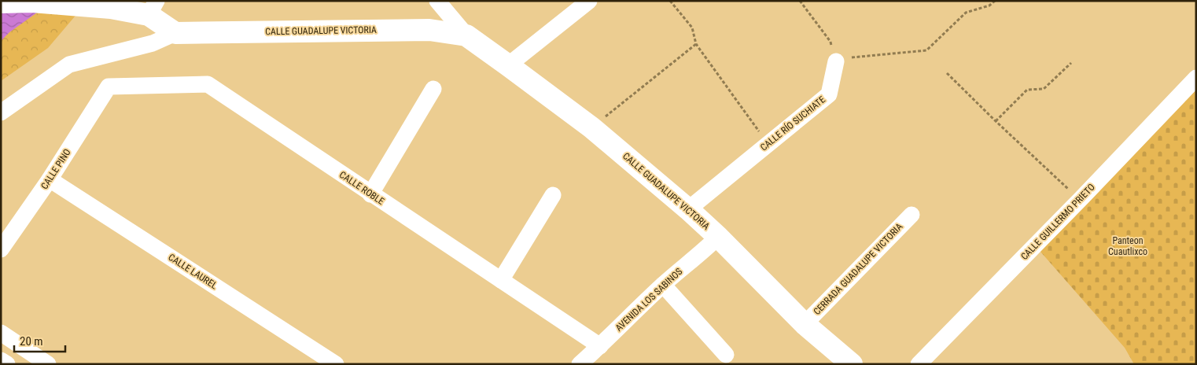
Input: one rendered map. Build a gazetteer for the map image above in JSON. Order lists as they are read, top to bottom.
{
  "streets": {
    "street": [
      "CALLE GUADALUPE VICTORIA",
      "CALLE RÍO SUCHIATE",
      "CALLE PINO",
      "CALLE ROBLE",
      "CALLE GUILLERMO PRIETO",
      "CERRADA GUADALUPE VICTORIA",
      "CALLE LAUREL",
      "AVENIDA LOS SABINOS"
    ]
  },
  "crossings": [
    ["CALLE GUADALUPE VICTORIA", "CALLE RÍO SUCHIATE"],
    ["CALLE GUADALUPE VICTORIA", "CERRADA GUADALUPE VICTORIA"],
    ["CALLE GUADALUPE VICTORIA", "AVENIDA LOS SABINOS"],
    ["CALLE PINO", "CALLE ROBLE"],
    ["CALLE PINO", "CALLE LAUREL"],
    ["CALLE ROBLE", "AVENIDA LOS SABINOS"]
  ],
  "parks": ["Panteon Cuautlixco"],
  "scale_bar": "20 m"
}
